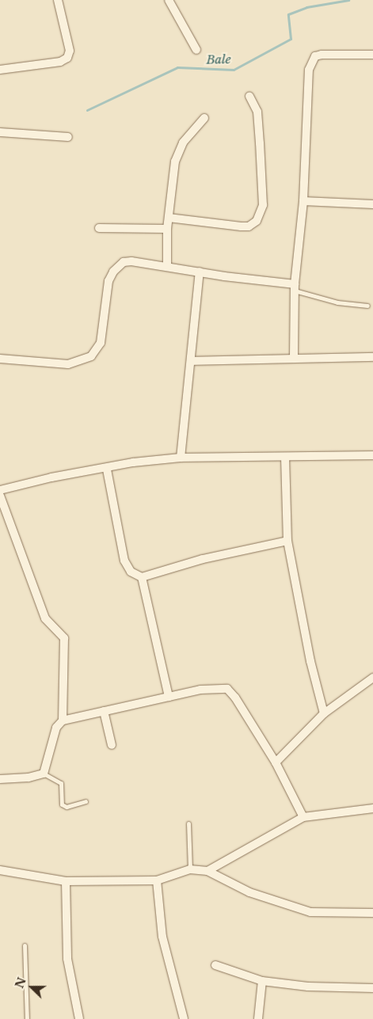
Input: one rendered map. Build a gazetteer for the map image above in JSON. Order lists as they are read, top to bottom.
{
  "water": ["Bale"],
  "north": "left"
}
